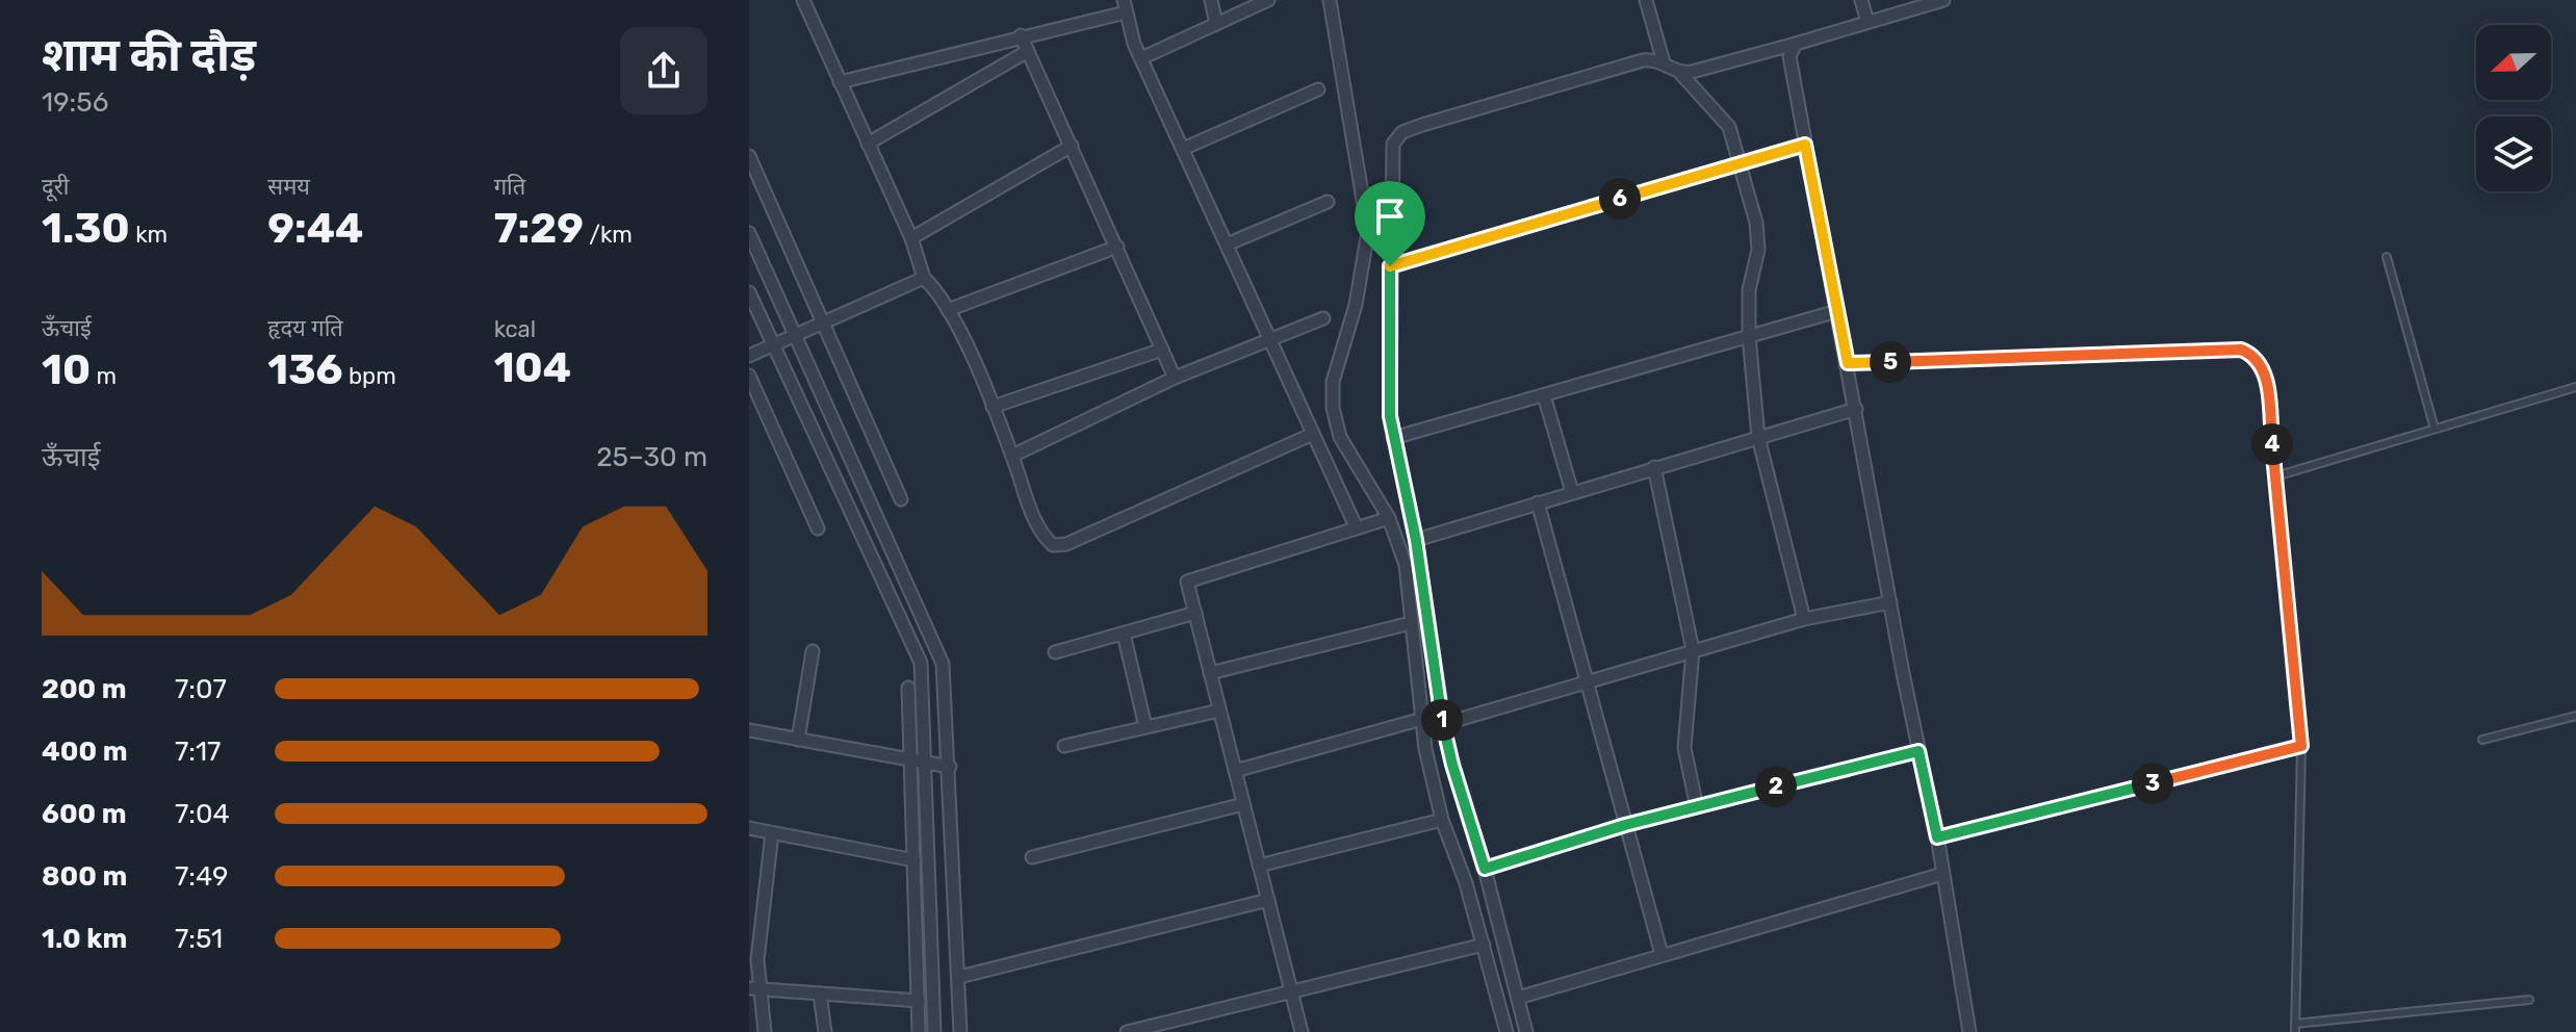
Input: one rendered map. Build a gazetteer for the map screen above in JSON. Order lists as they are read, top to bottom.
{
  "north": "left",
  "page": {
    "heading": ["शाम की दौड़", "19:56"],
    "stats": [
      ["दूरी", "1.30 km"],
      ["समय", "9:44"],
      ["गति", "7:29 /km"],
      ["ऊँचाई", "10 m"],
      ["हृदय गति", "136 bpm"],
      ["kcal", "104"]
    ],
    "pins": [
      "6",
      "5",
      "4",
      "1",
      "3",
      "2"
    ],
    "chart": ["ऊँचाई", "25–30 m"],
    "list": [
      {
        "name": "200 m",
        "note": "7:07"
      },
      {
        "name": "400 m",
        "note": "7:17"
      },
      {
        "name": "600 m",
        "note": "7:04"
      },
      {
        "name": "800 m",
        "note": "7:49"
      },
      {
        "name": "1.0 km",
        "note": "7:51"
      }
    ]
  }
}
